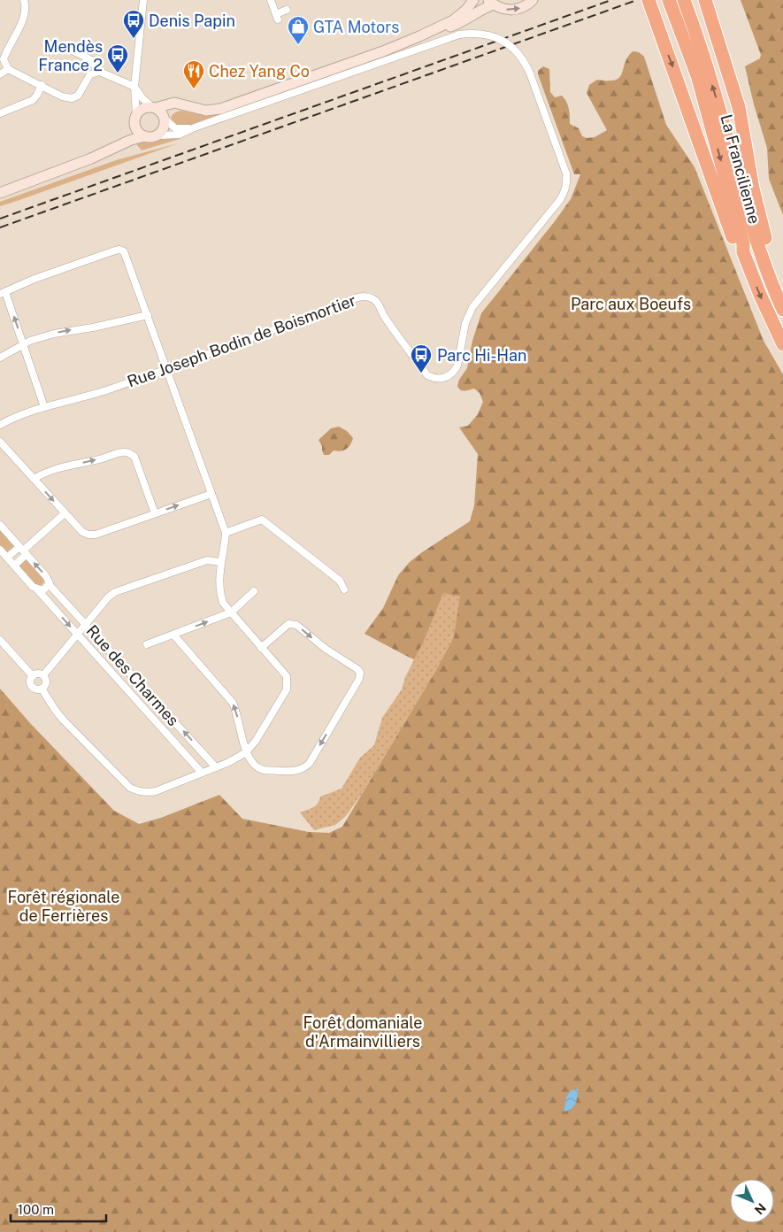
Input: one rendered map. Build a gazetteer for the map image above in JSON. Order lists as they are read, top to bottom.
{
  "streets": {
    "highway": ["La Francilienne"],
    "street": ["Rue Joseph Bodin de Boismortier", "Rue des Charmes"]
  },
  "parks": ["Parc aux Boeufs", "Forêt régionale de Ferrières", "Forêt domaniale d'Armainvilliers"],
  "places": {
    "bus stop": ["Denis Papin", "Mendès France 2", "Parc Hi-Han"],
    "shop": ["GTA Motors"],
    "restaurant": ["Chez Yang Co"]
  },
  "scale_bar": "100 m",
  "north": "bottom right"
}
